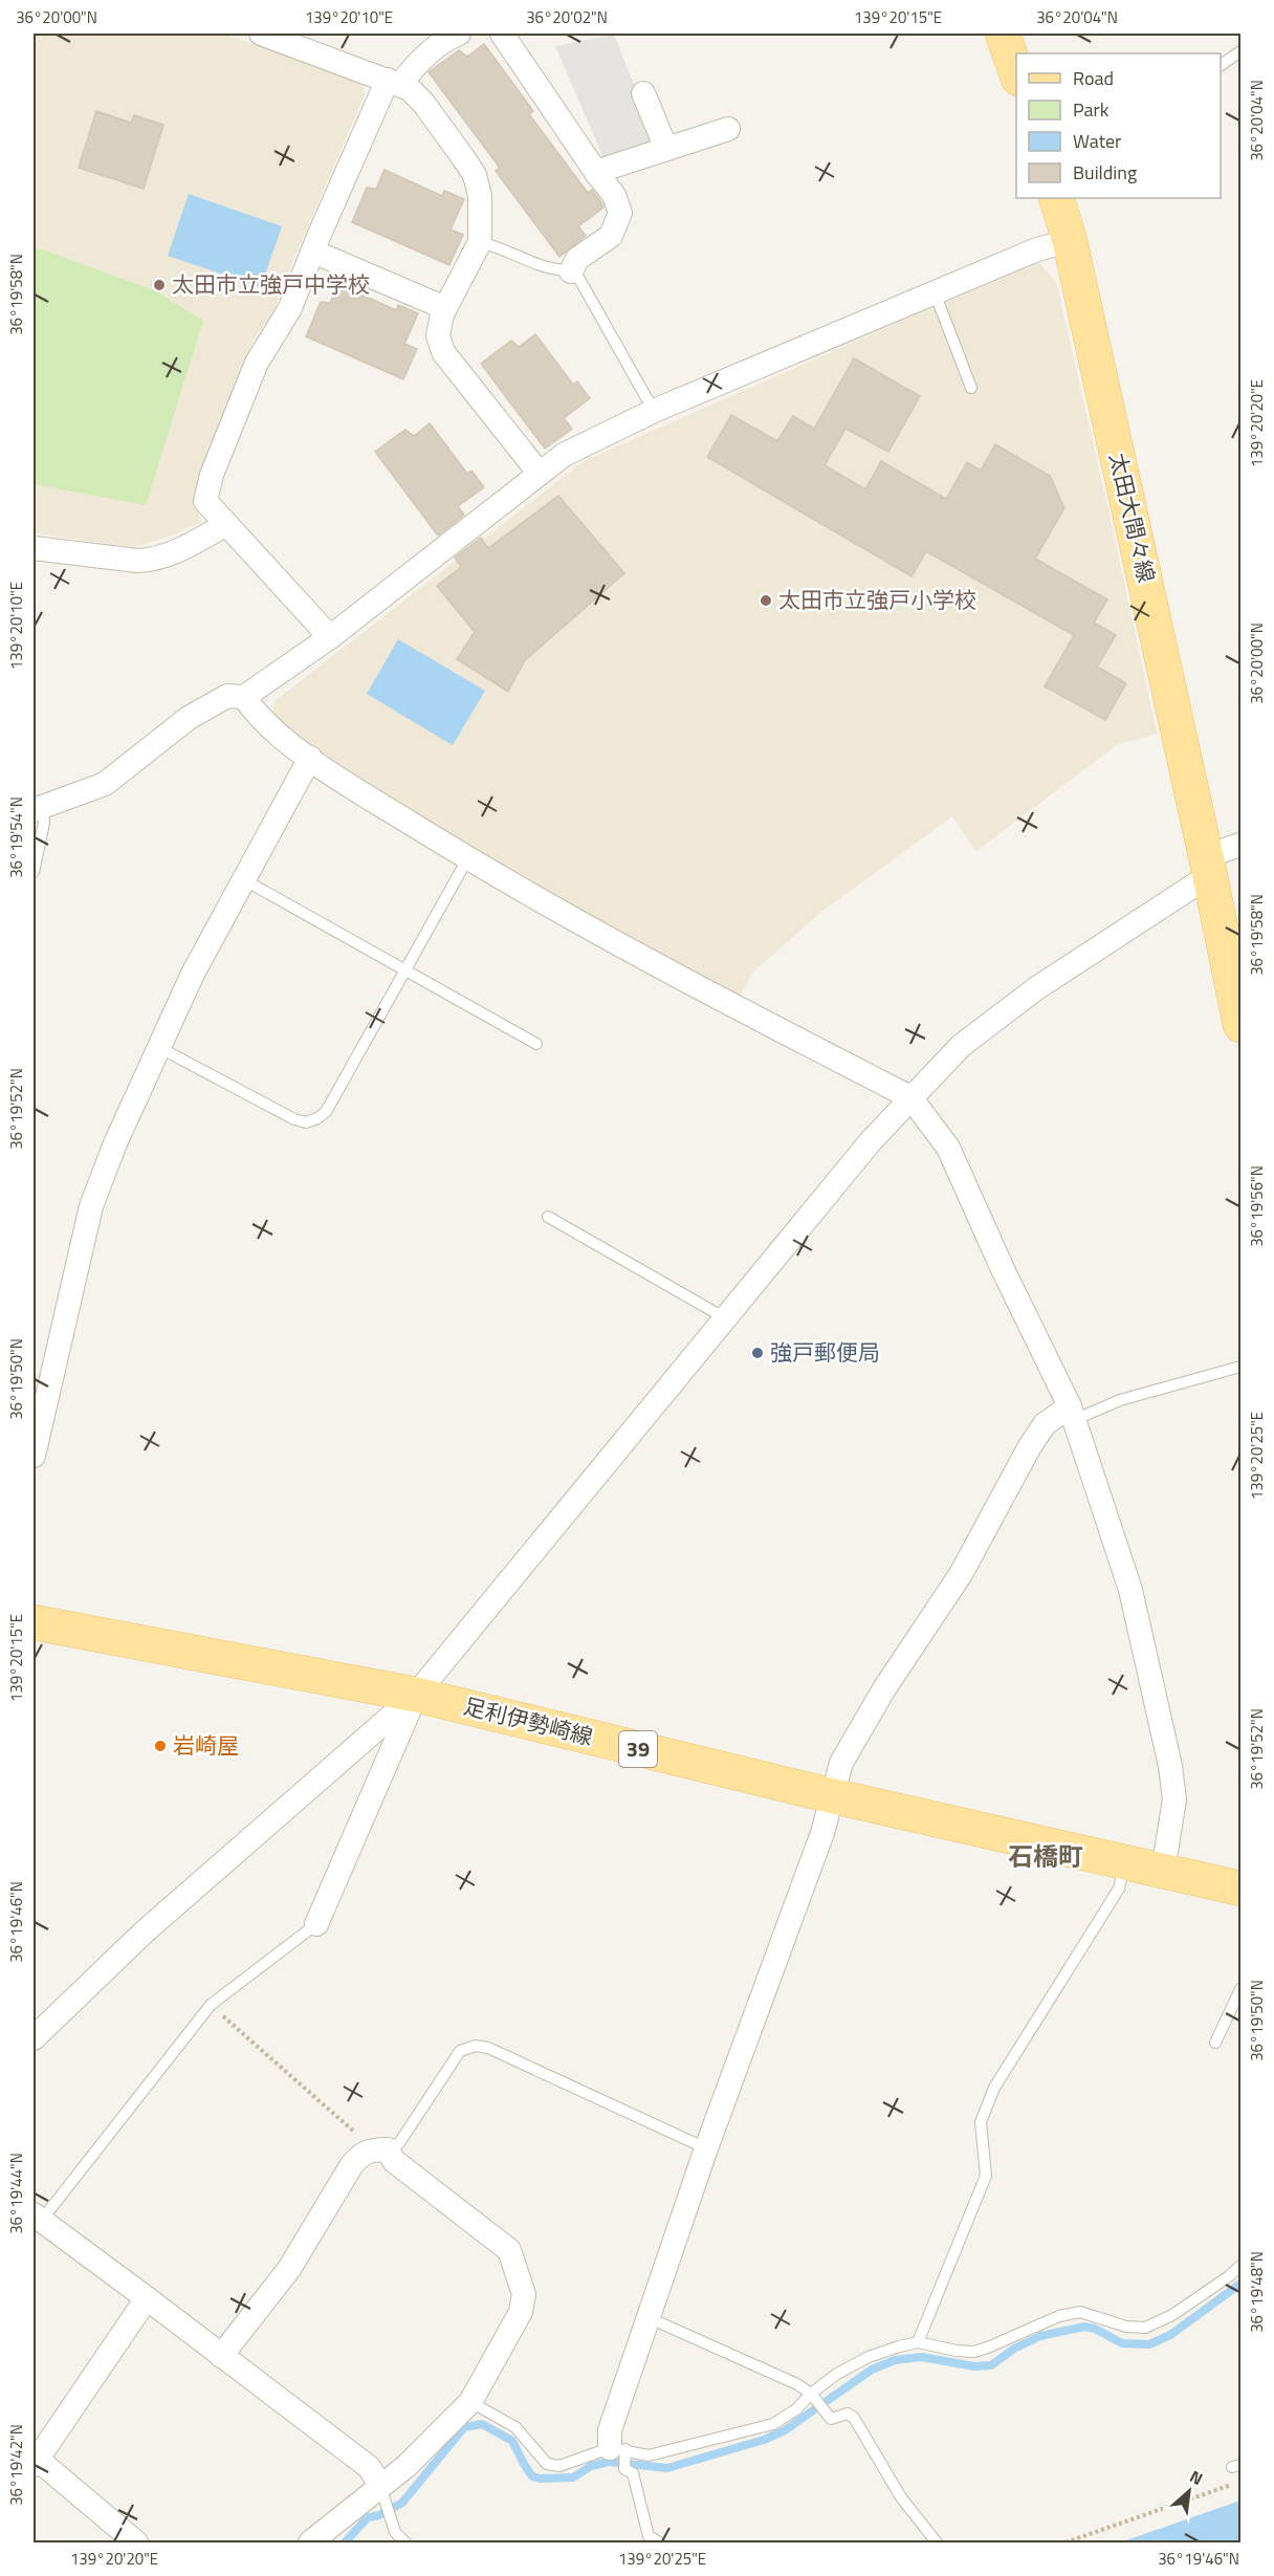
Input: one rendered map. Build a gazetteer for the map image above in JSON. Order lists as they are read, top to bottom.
{
  "streets": {
    "main road": ["太田大間々線", "足利伊勢崎線", "39"]
  },
  "districts": ["石橋町"],
  "places": [
    "太田市立強戸中学校",
    "太田市立強戸小学校",
    "強戸郵便局",
    "岩崎屋"
  ],
  "legend": [
    "Road",
    "Park",
    "Water",
    "Building"
  ],
  "north": "top right",
  "coordinates": [
    "36°20'00\"N",
    "139°20'10\"E",
    "36°20'02\"N",
    "139°20'15\"E",
    "36°20'04\"N",
    "36°19'58\"N",
    "139°20'20\"E",
    "36°19'54\"N",
    "36°19'52\"N",
    "36°19'56\"N",
    "36°19'50\"N",
    "139°20'25\"E",
    "36°19'46\"N",
    "36°19'44\"N",
    "36°19'48\"N",
    "36°19'42\"N"
  ]
}
